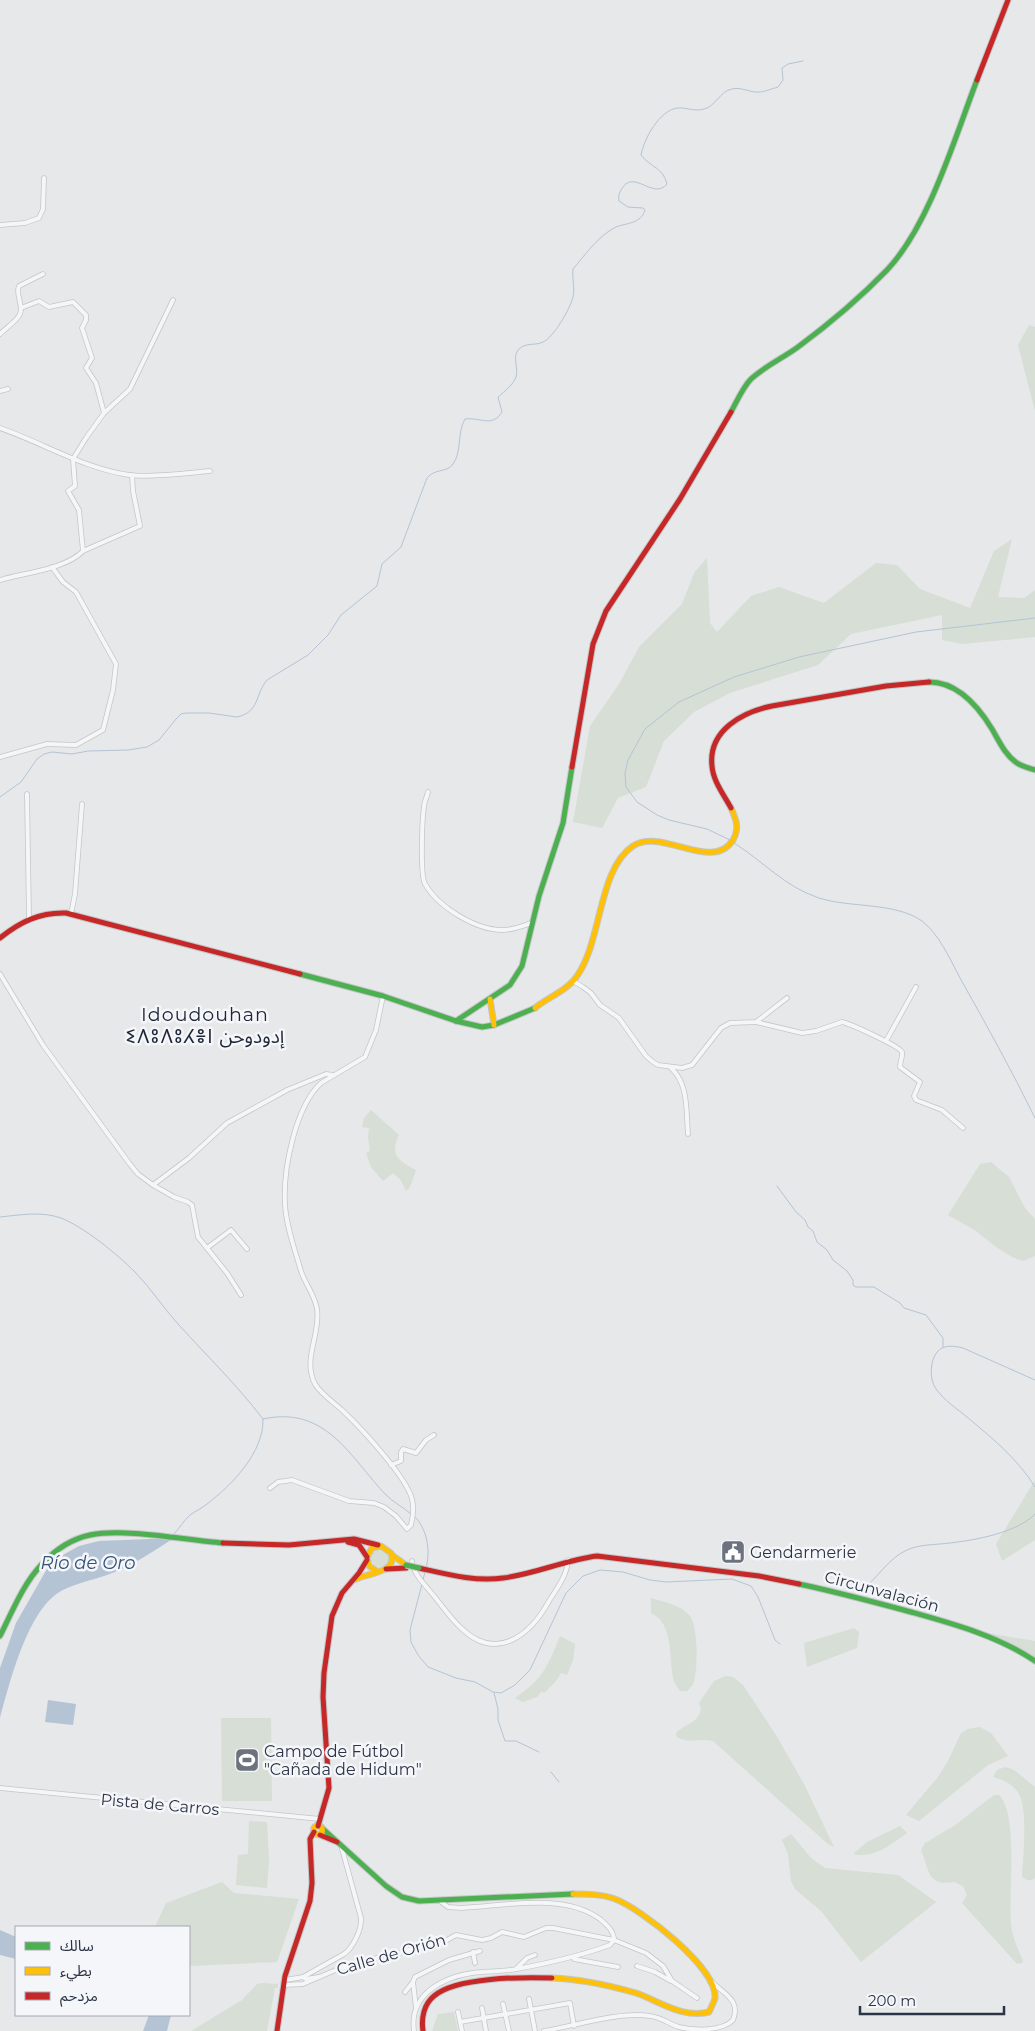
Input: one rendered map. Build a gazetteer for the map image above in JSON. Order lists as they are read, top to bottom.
{
  "streets": {
    "street": ["Circunvalación", "Pista de Carros", "Calle de Orión"]
  },
  "districts": ["Idoudouhan ⵉⴷⵓⴷⵓⵃⴻⵏ إدودوحن"],
  "water": ["Río de Oro"],
  "places": {
    "public building": ["Gendarmerie"],
    "sports": ["Campo de Fútbol \"Cañada de Hidum\""]
  },
  "legend": ["سالك", "بطيء", "مزدحم"],
  "scale_bar": "200 m"
}
